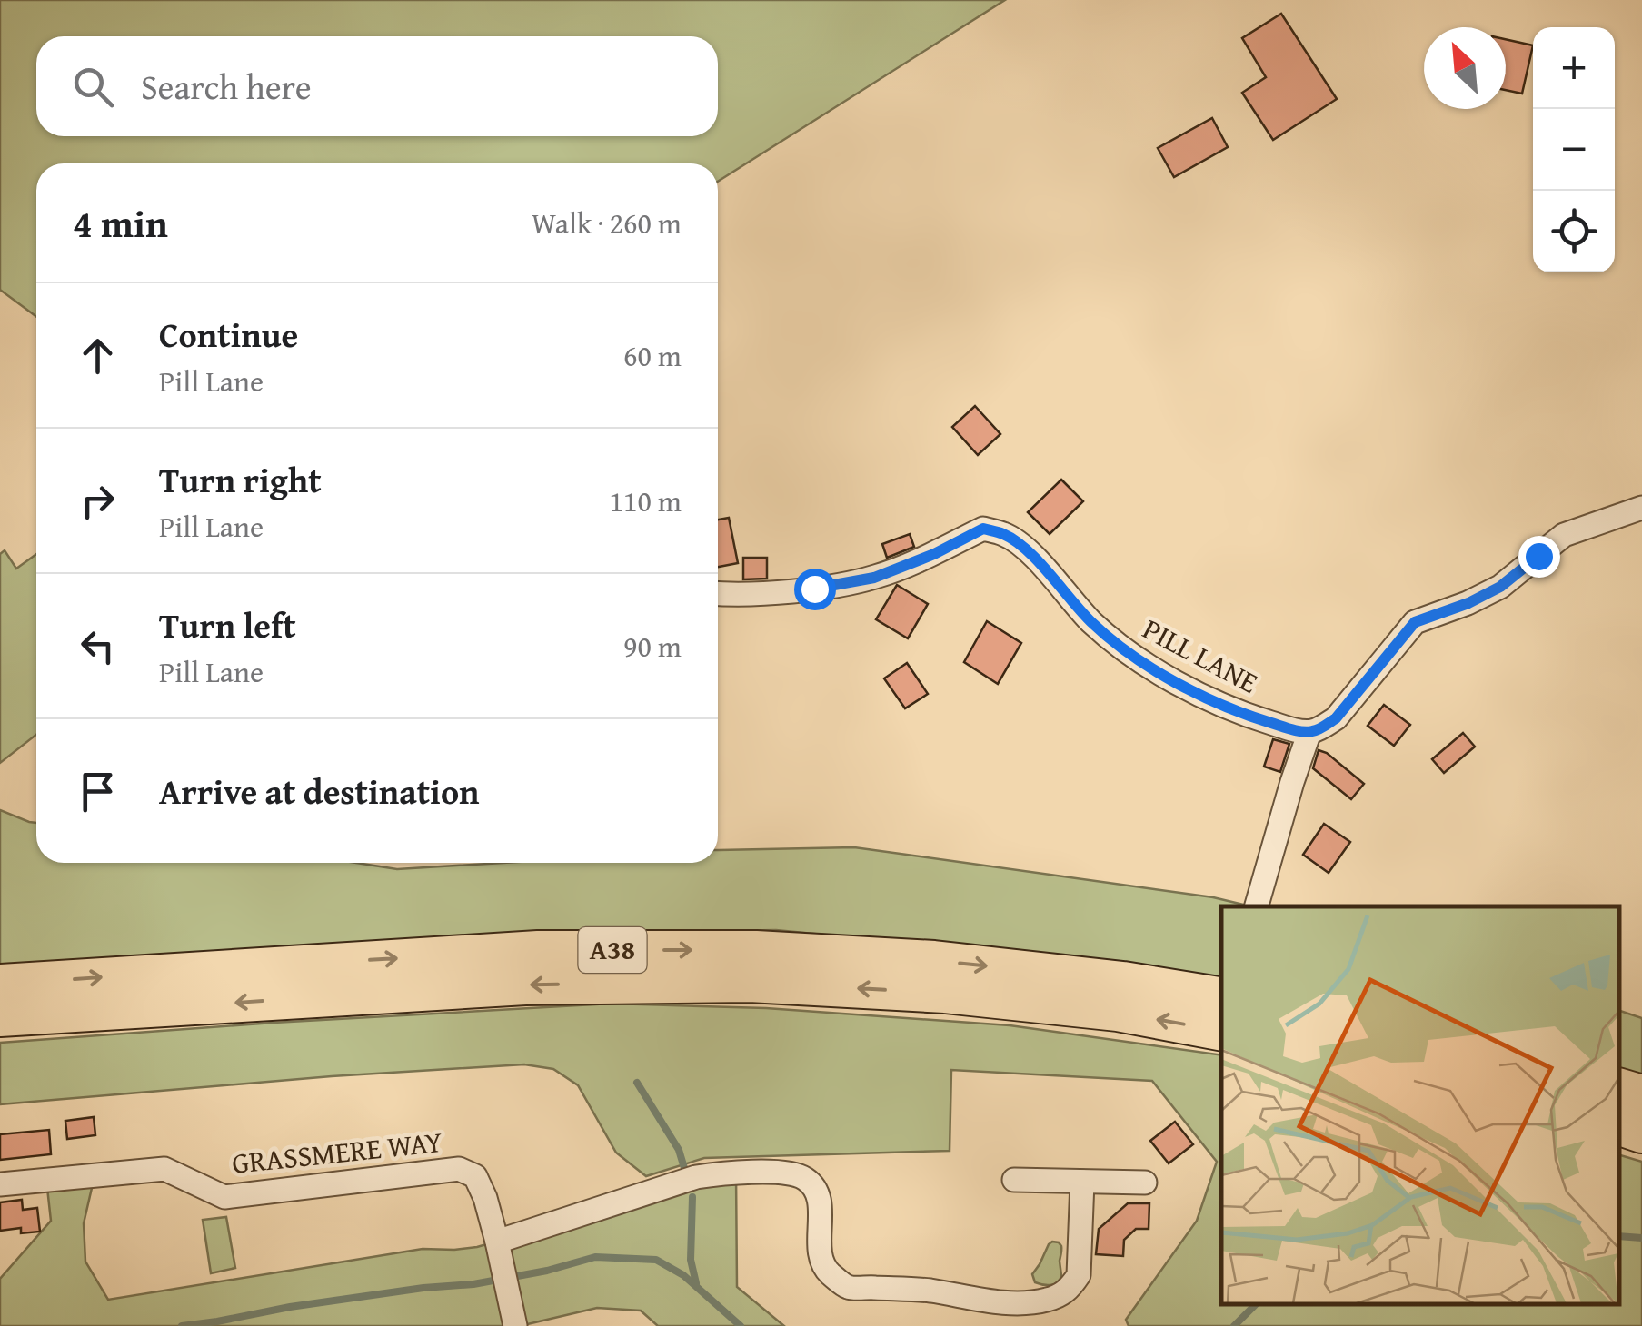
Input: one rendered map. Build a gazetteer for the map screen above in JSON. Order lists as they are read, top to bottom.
{
  "streets": {
    "highway": ["A38"],
    "street": ["PILL LANE", "GRASSMERE WAY"]
  },
  "north": "top left",
  "page": {
    "map_buttons": ["+", "−"],
    "search": "Search here",
    "heading": ["4 min", "Walk · 260 m"],
    "list": [
      ["Continue", "Pill Lane", "60 m"],
      ["Turn right", "Pill Lane", "110 m"],
      ["Turn left", "Pill Lane", "90 m"],
      "Arrive at destination"
    ]
  }
}
